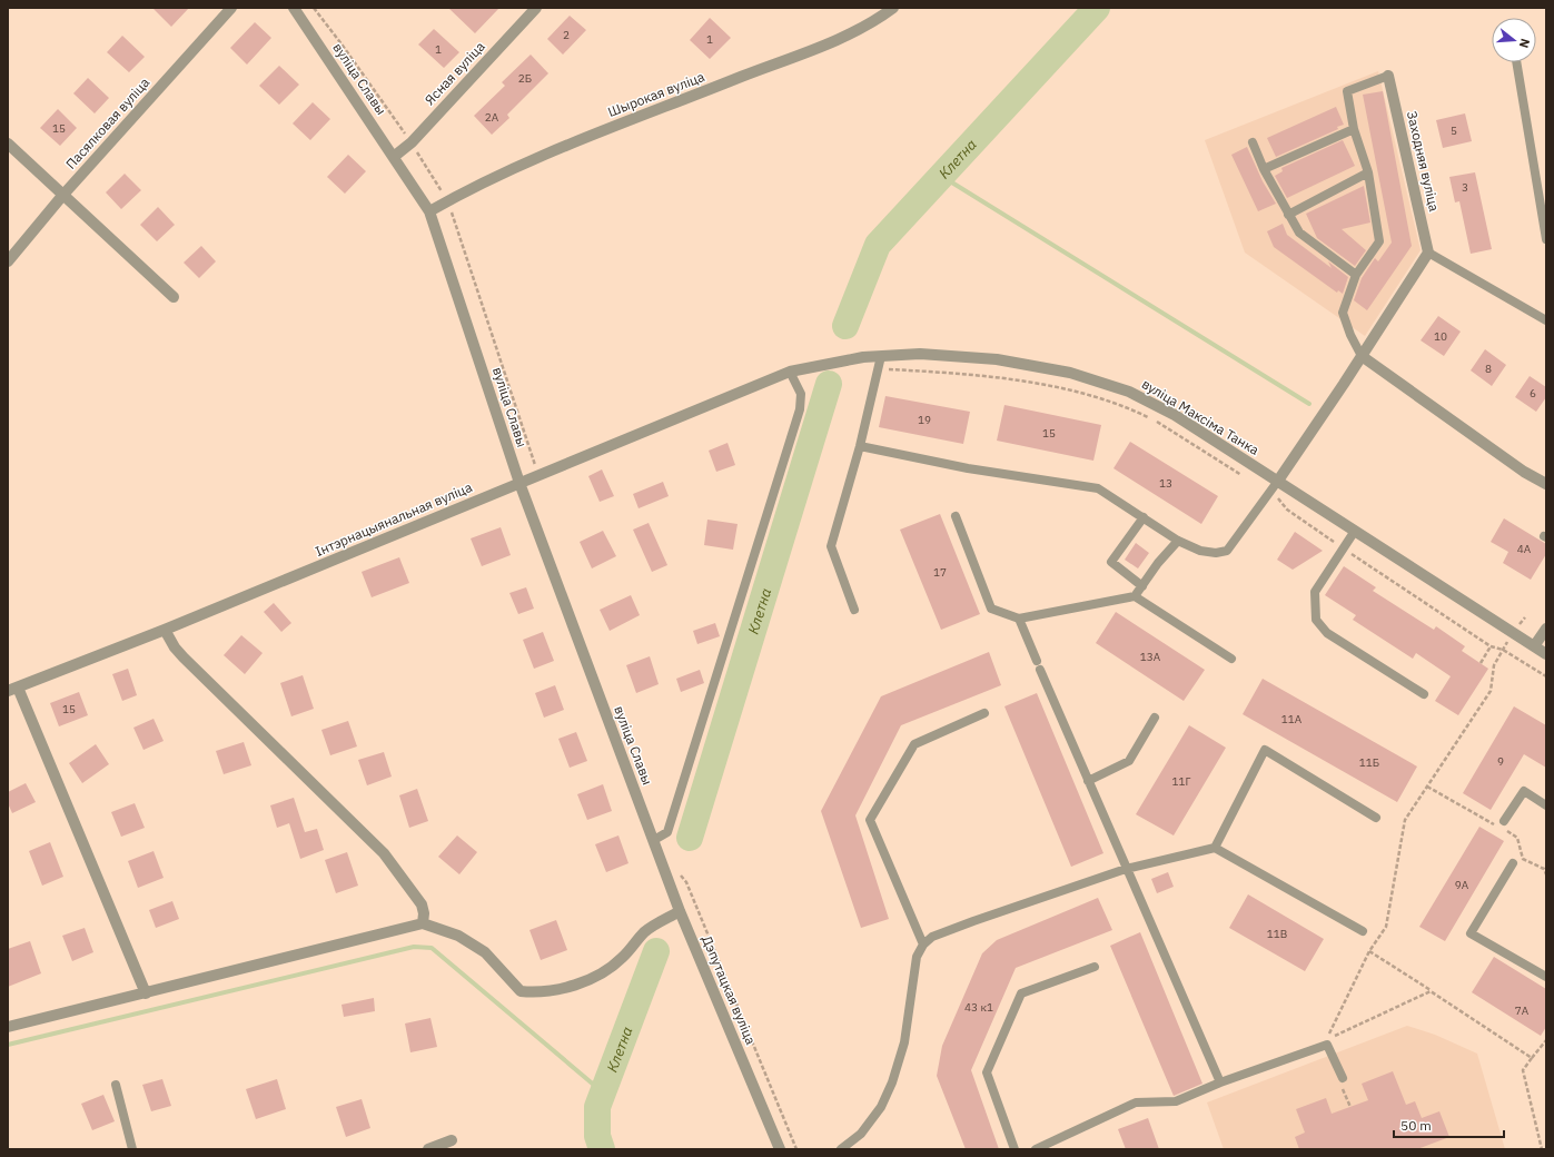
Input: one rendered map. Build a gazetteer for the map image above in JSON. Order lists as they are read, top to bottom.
{
  "streets": {
    "street": [
      "Ясная вуліца",
      "вуліца Славы",
      "Шырокая вуліца",
      "Пасялковая вуліца",
      "Заходняя вуліца",
      "вуліца Максіма Танка",
      "Інтэрнацыянальная вуліца",
      "Дэпутацкая вуліца"
    ]
  },
  "crossings": [
    ["Ясная вуліца", "вуліца Славы"],
    ["вуліца Славы", "Шырокая вуліца"],
    ["вуліца Славы", "Інтэрнацыянальная вуліца"],
    ["вуліца Славы", "Дэпутацкая вуліца"],
    ["вуліца Максіма Танка", "Інтэрнацыянальная вуліца"]
  ],
  "water": ["Клетна"],
  "house_numbers": [
    "2",
    "1",
    "1",
    "2Б",
    "2А",
    "15",
    "5",
    "3",
    "10",
    "8",
    "6",
    "19",
    "15",
    "13",
    "4А",
    "17",
    "13А",
    "15",
    "11А",
    "9",
    "11Б",
    "11Г",
    "9А",
    "11В",
    "43 к1",
    "7А"
  ],
  "scale_bar": "50 m",
  "north": "right"
}
